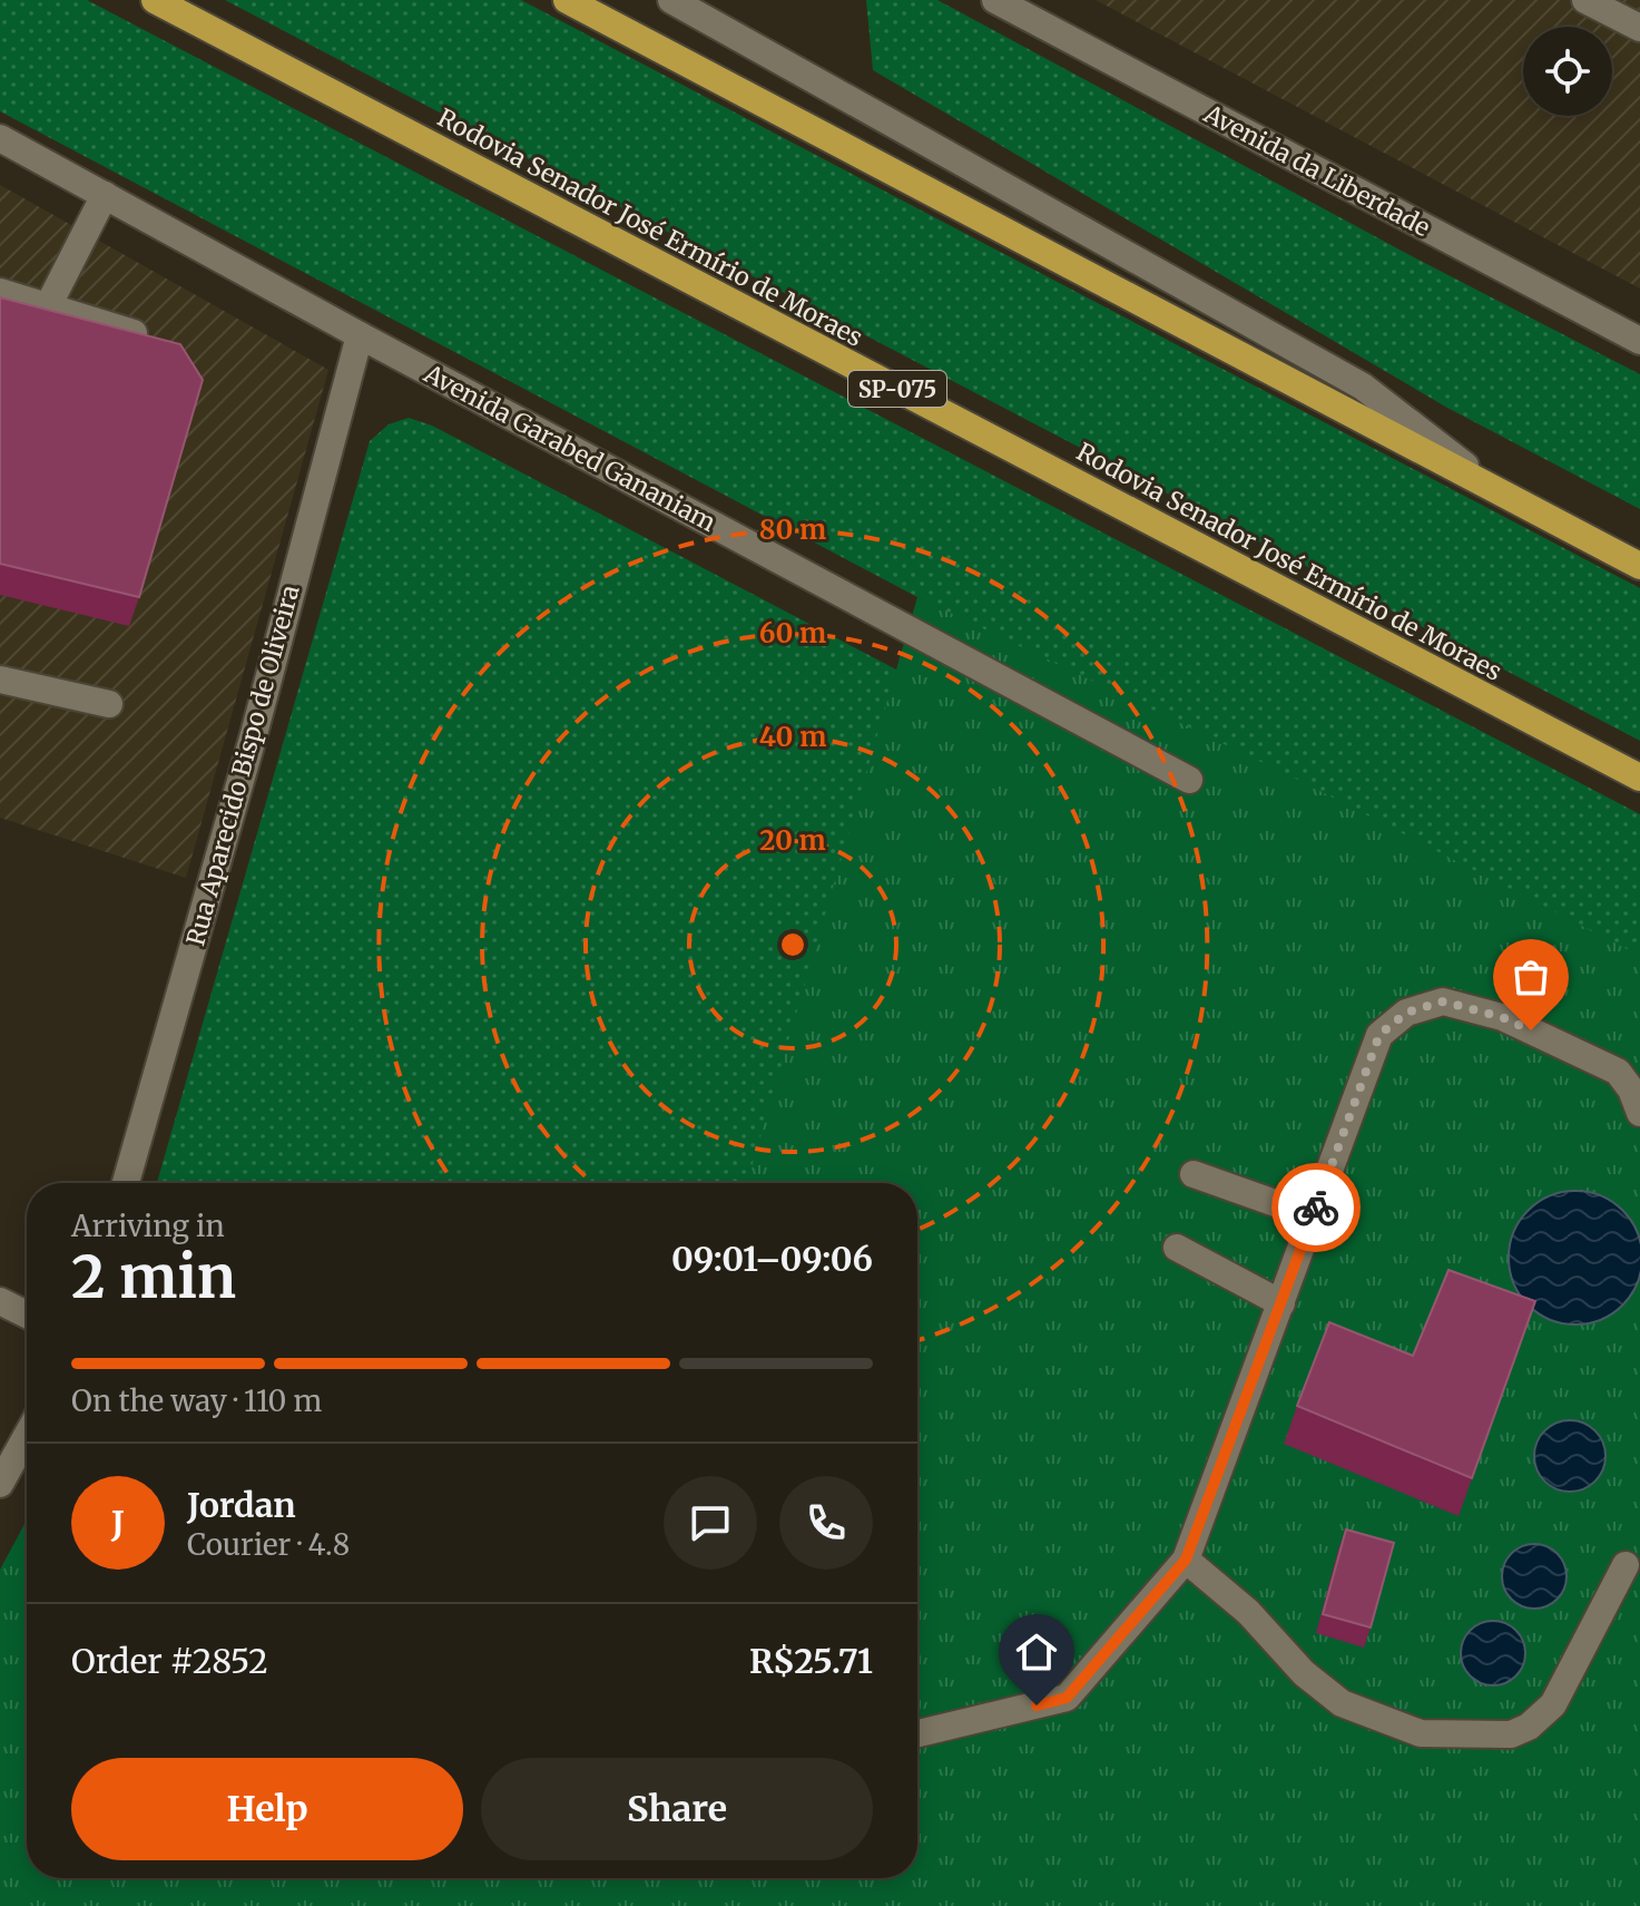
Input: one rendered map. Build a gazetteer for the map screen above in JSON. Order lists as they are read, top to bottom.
{
  "streets": {
    "highway": ["Rodovia Senador José Ermírio de Moraes", "SP-075"],
    "street": ["Avenida da Liberdade", "Avenida Garabed Gananiam", "Rua Aparecido Bispo de Oliveira"]
  },
  "crossings": [
    ["Avenida Garabed Gananiam", "Rua Aparecido Bispo de Oliveira"]
  ],
  "page": {
    "heading": ["2 min", "Arriving in", "09:01–09:06"],
    "panel": [
      "Jordan",
      "Courier · 4.8",
      "Order #2852",
      "R$25.71"
    ],
    "bar": "On the way · 110 m",
    "round": "J",
    "buttons": ["Help", "Share"]
  },
  "rings": [
    "80 m",
    "60 m",
    "40 m",
    "20 m"
  ]
}
